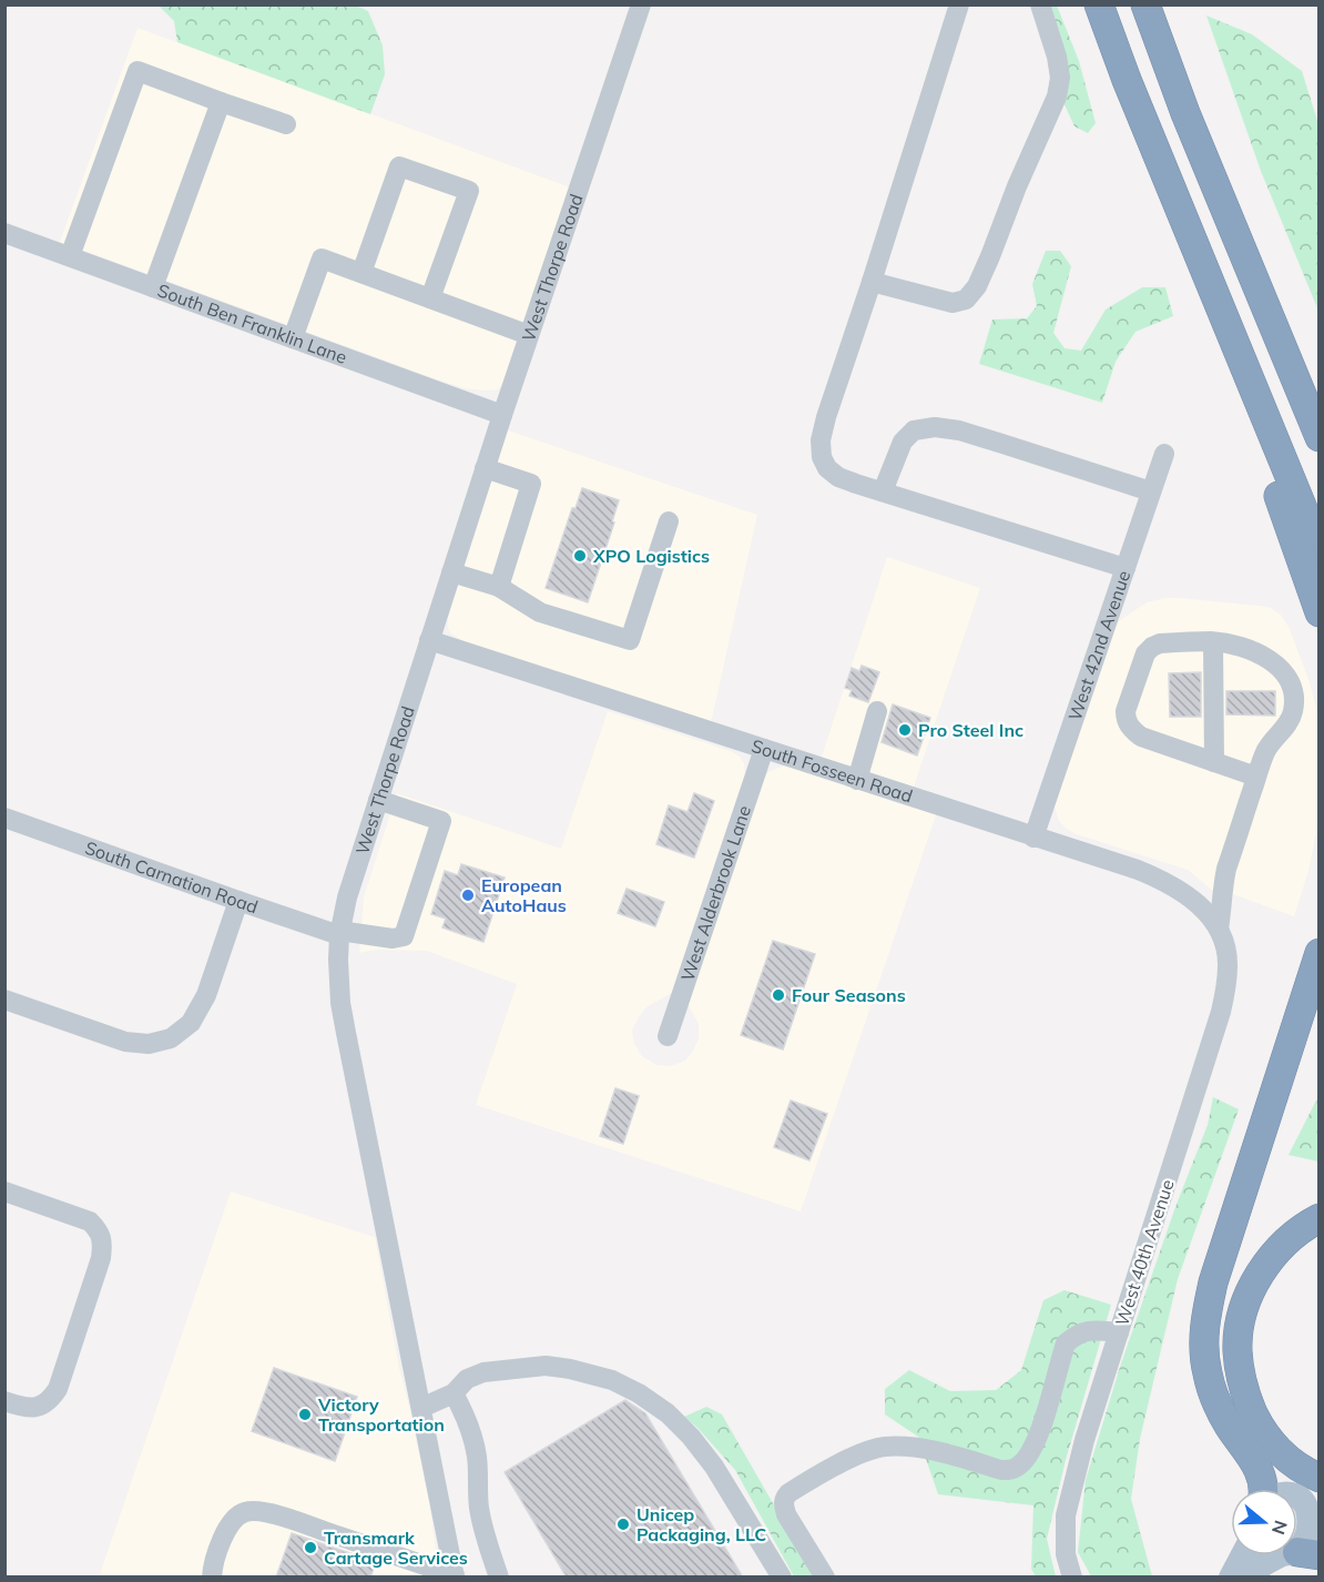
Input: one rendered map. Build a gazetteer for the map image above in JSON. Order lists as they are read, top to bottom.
{
  "streets": {
    "street": [
      "West Thorpe Road",
      "South Ben Franklin Lane",
      "West 42nd Avenue",
      "South Fosseen Road",
      "South Carnation Road",
      "West Alderbrook Lane",
      "West 40th Avenue"
    ]
  },
  "crossings": [
    ["West Thorpe Road", "South Ben Franklin Lane"],
    ["West Thorpe Road", "South Fosseen Road"],
    ["West Thorpe Road", "South Carnation Road"],
    ["West 42nd Avenue", "South Fosseen Road"],
    ["South Fosseen Road", "West Alderbrook Lane"],
    ["South Fosseen Road", "West 40th Avenue"]
  ],
  "places": [
    "XPO Logistics",
    "Pro Steel Inc",
    "European AutoHaus",
    "Four Seasons",
    "Victory Transportation",
    "Unicep Packaging, LLC",
    "Transmark Cartage Services"
  ],
  "north": "right"
}
